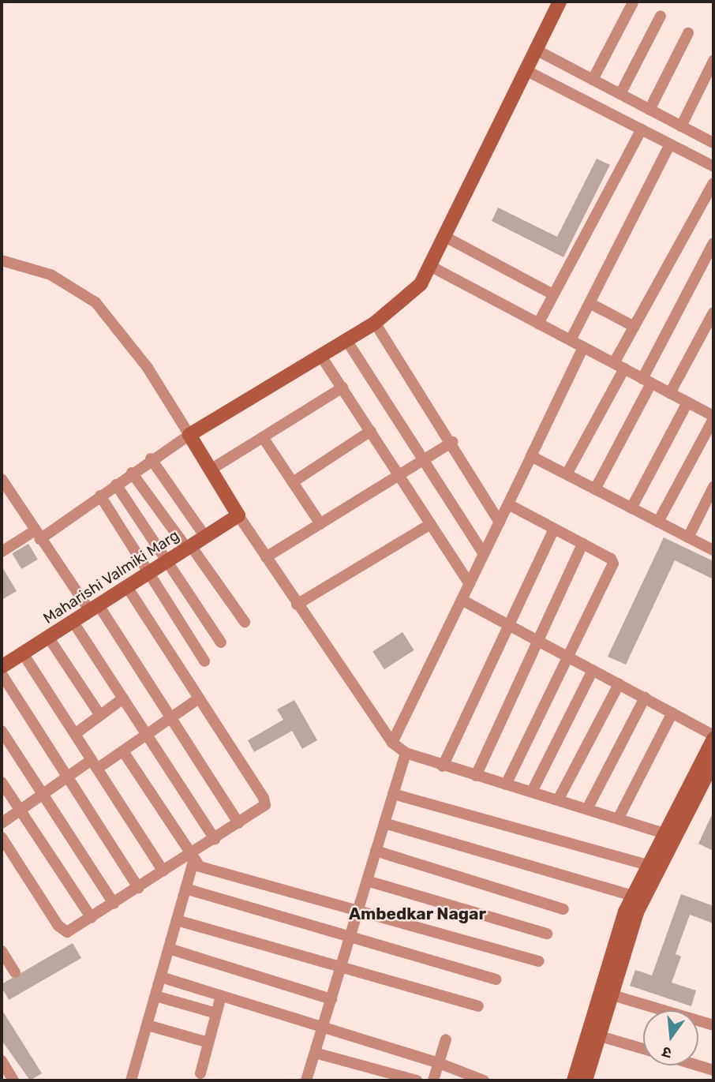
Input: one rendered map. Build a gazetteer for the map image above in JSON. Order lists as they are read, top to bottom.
{
  "streets": {
    "street": ["Maharishi Valmiki Marg"]
  },
  "districts": ["Ambedkar Nagar"],
  "north": "bottom"
}
